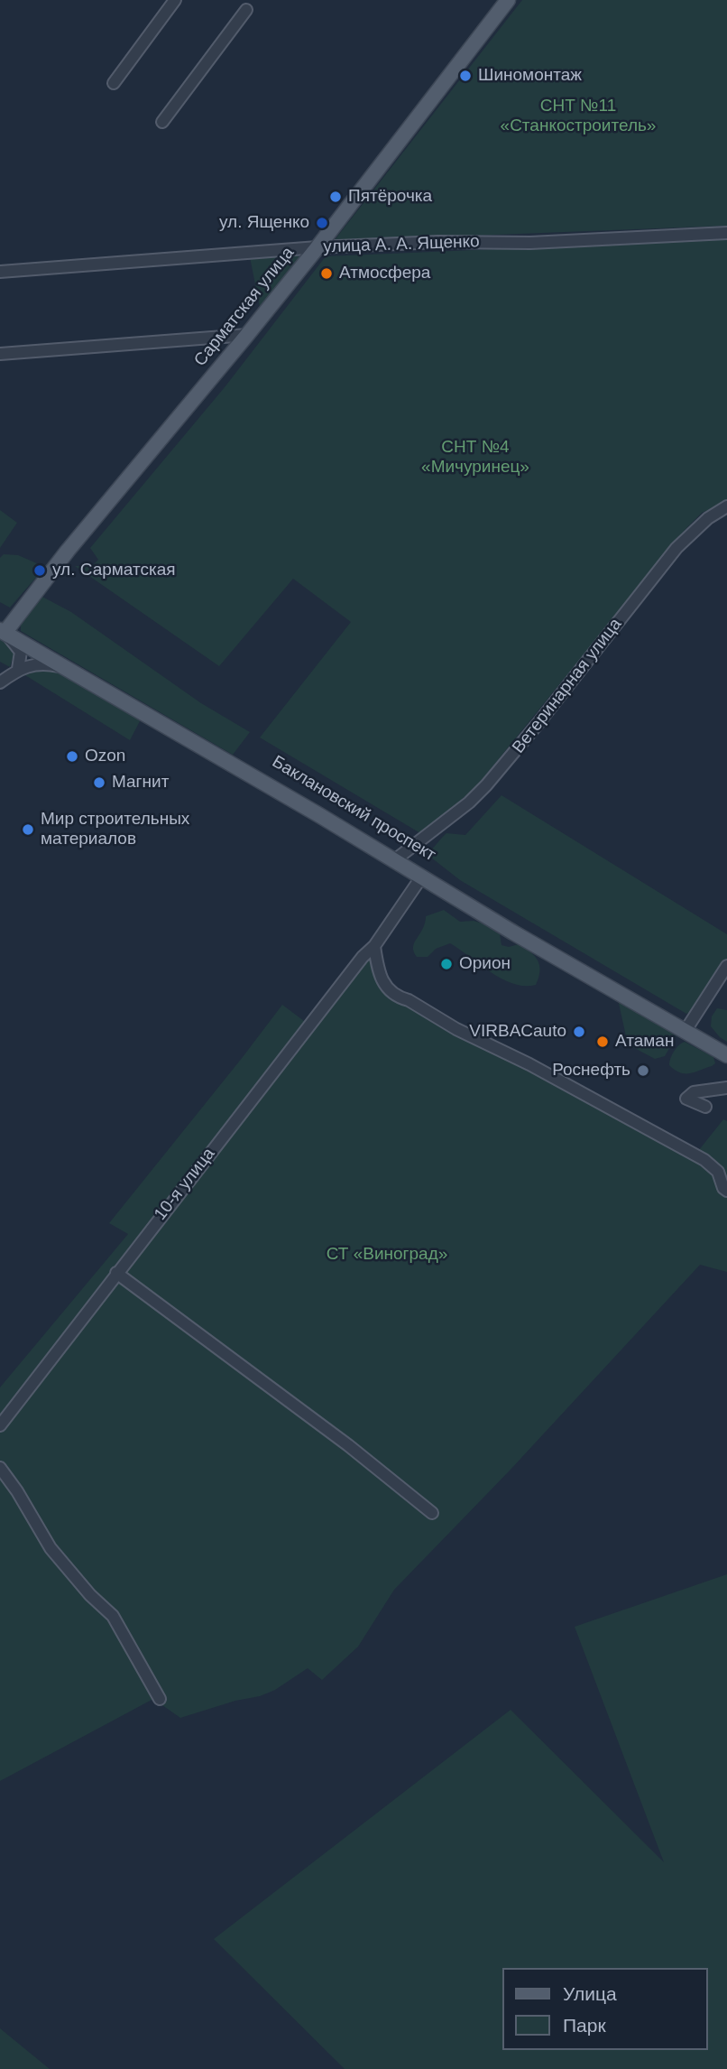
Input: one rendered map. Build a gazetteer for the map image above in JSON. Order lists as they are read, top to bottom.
{
  "streets": {
    "main road": ["Сарматская улица", "Баклановский проспект"],
    "street": ["улица А. А. Ященко", "Ветеринарная улица", "10-я улица"]
  },
  "crossings": [
    ["улица А. А. Ященко", "Сарматская улица"],
    ["Сарматская улица", "Баклановский проспект"],
    ["Ветеринарная улица", "Баклановский проспект"],
    ["Баклановский проспект", "10-я улица"]
  ],
  "parks": ["СНТ №11 «Станкостроитель»", "СНТ №4 «Мичуринец»", "СТ «Виноград»"],
  "places": [
    "Шиномонтаж",
    "Пятёрочка",
    "ул. Ященко",
    "Атмосфера",
    "ул. Сарматская",
    "Ozon",
    "Магнит",
    "Мир строительных материалов",
    "Орион",
    "VIRBACauto",
    "Атаман",
    "Роснефть"
  ],
  "legend": ["Улица", "Парк"]
}
